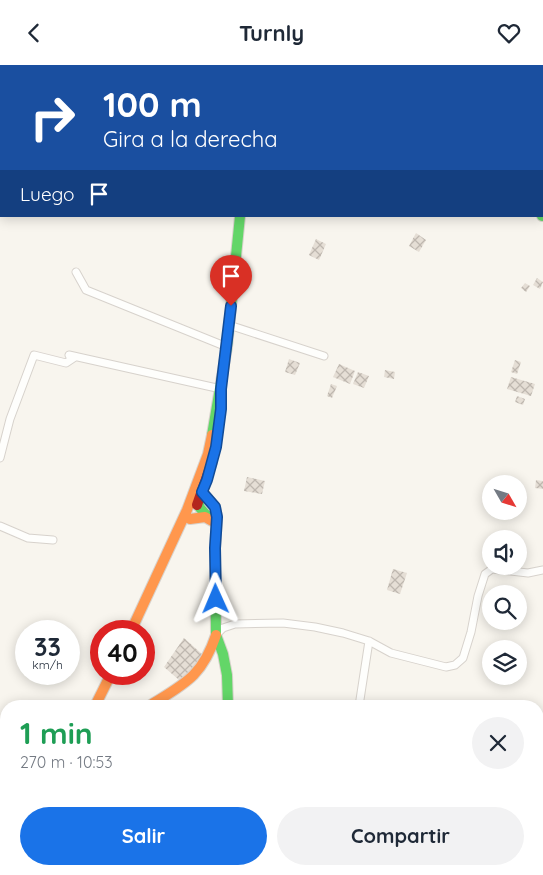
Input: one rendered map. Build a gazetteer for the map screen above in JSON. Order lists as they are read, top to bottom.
{
  "north": "bottom right",
  "page": {
    "header": "Turnly",
    "turn": ["100 m", "Gira a la derecha"],
    "then": "Luego",
    "speed": "33 km/h",
    "limit": "40",
    "heading": ["1 min", "270 m · 10:53"],
    "buttons": ["Salir", "Compartir"]
  }
}
